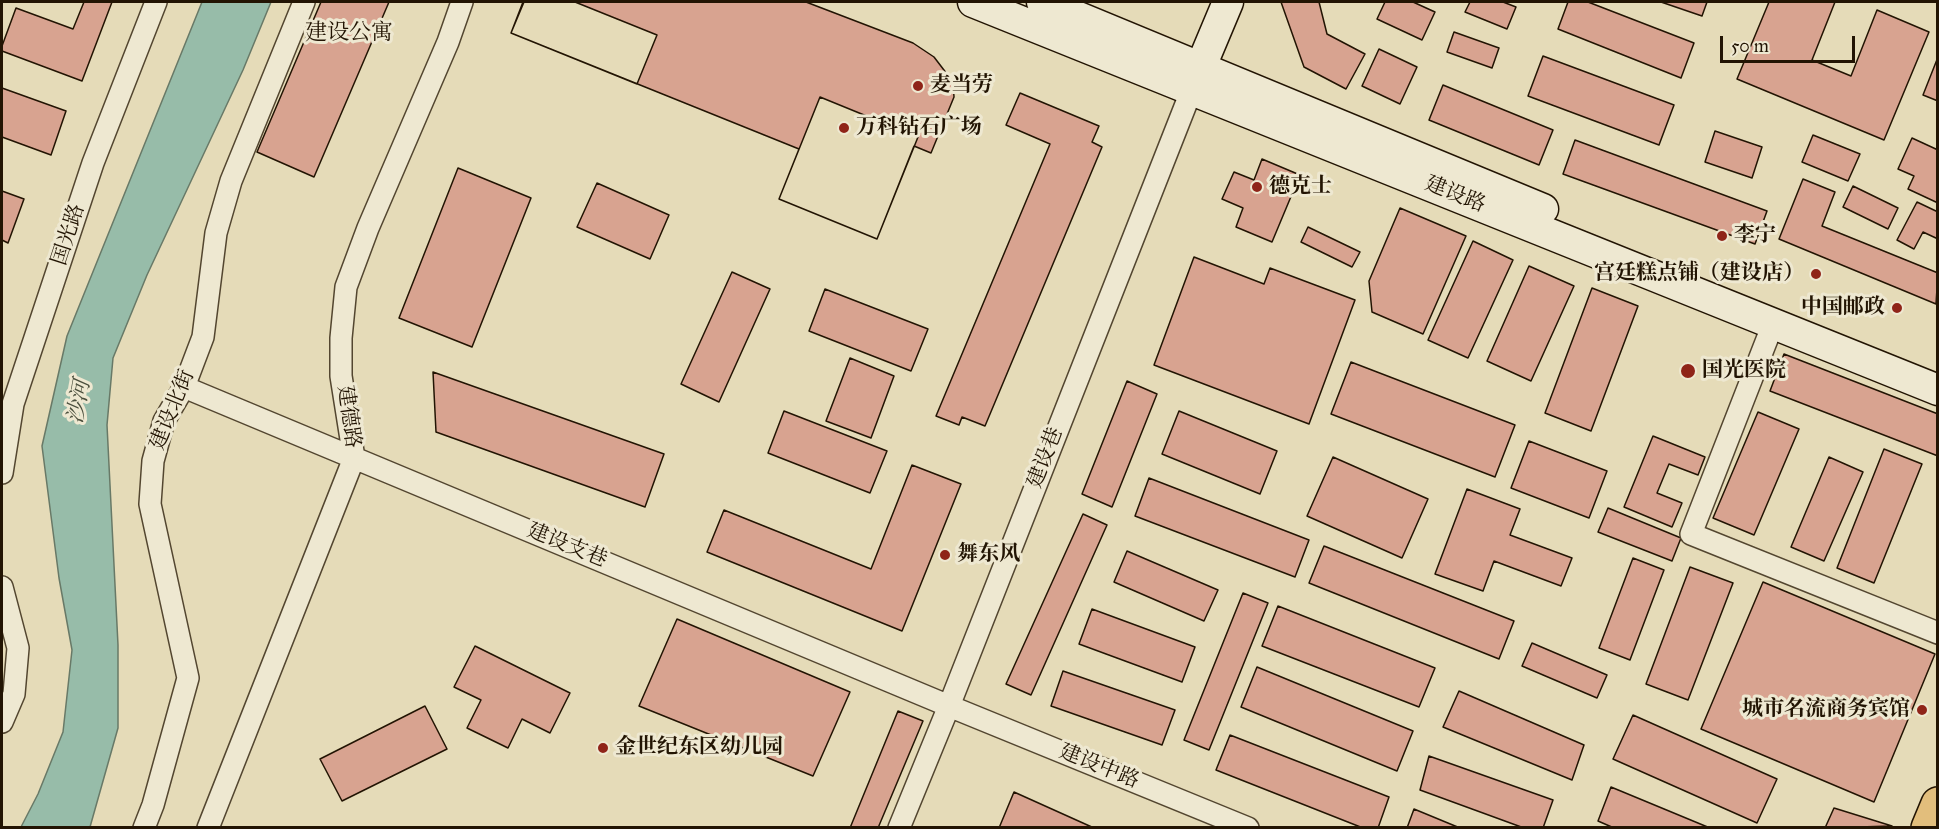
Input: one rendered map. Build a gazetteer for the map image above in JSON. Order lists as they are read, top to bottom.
{
  "streets": {
    "street": [
      "建设路",
      "国光路",
      "建设北街",
      "建德路",
      "建设巷",
      "建设支巷",
      "建设中路"
    ]
  },
  "crossings": [
    ["建设路", "建设巷"],
    ["建设北街", "建设支巷"],
    ["建德路", "建设支巷"],
    ["建设巷", "建设支巷"],
    ["建设巷", "建设中路"],
    ["建设支巷", "建设中路"]
  ],
  "districts": ["建设公寓"],
  "water": ["沙河"],
  "places": [
    "麦当劳",
    "万科钻石广场",
    "德克士",
    "李宁",
    "宫廷糕点铺（建设店）",
    "中国邮政",
    "国光医院",
    "舞东风",
    "城市名流商务宾馆",
    "金世纪东区幼儿园"
  ],
  "scale_bar": "50 m"
}
